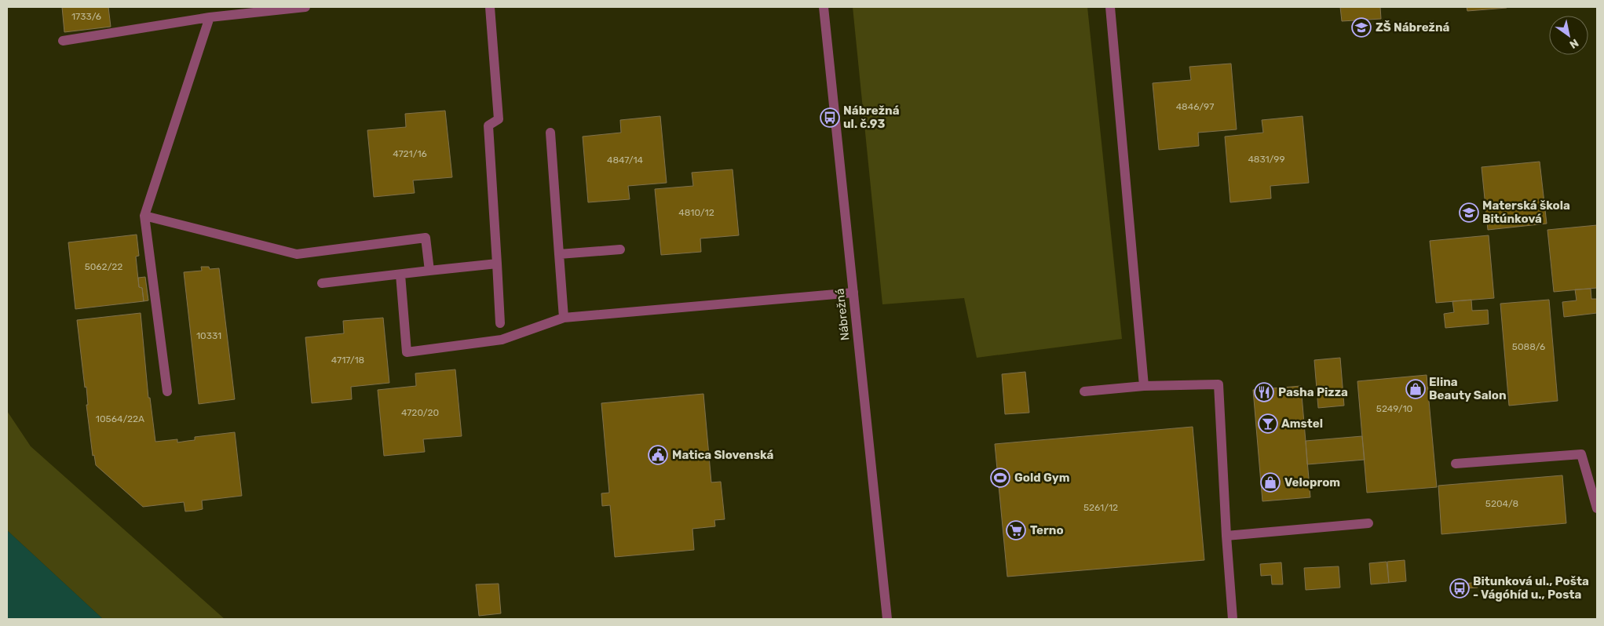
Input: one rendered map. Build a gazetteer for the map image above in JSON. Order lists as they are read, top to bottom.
{
  "streets": {
    "street": ["Nábrežná"]
  },
  "places": {
    "school or university": ["ZŠ Nábrežná", "Materská škola Bitúnková"],
    "bus stop": ["Nábrežná ul. č.93", "Bitunková ul., Pošta - Vágóhíd u., Posta"],
    "shop": ["Elina Beauty Salon", "Veloprom"],
    "restaurant": ["Pasha Pizza"],
    "bar": ["Amstel"],
    "public building": ["Matica Slovenská"],
    "sports": ["Gold Gym"],
    "supermarket": ["Terno"]
  },
  "house_numbers": [
    "1733/6",
    "4846/97",
    "4721/16",
    "4831/99",
    "4847/14",
    "4810/12",
    "5062/22",
    "10331",
    "5088/6",
    "4717/18",
    "5249/10",
    "4720/20",
    "10564/22A",
    "5204/8",
    "5261/12"
  ],
  "north": "bottom right"
}
